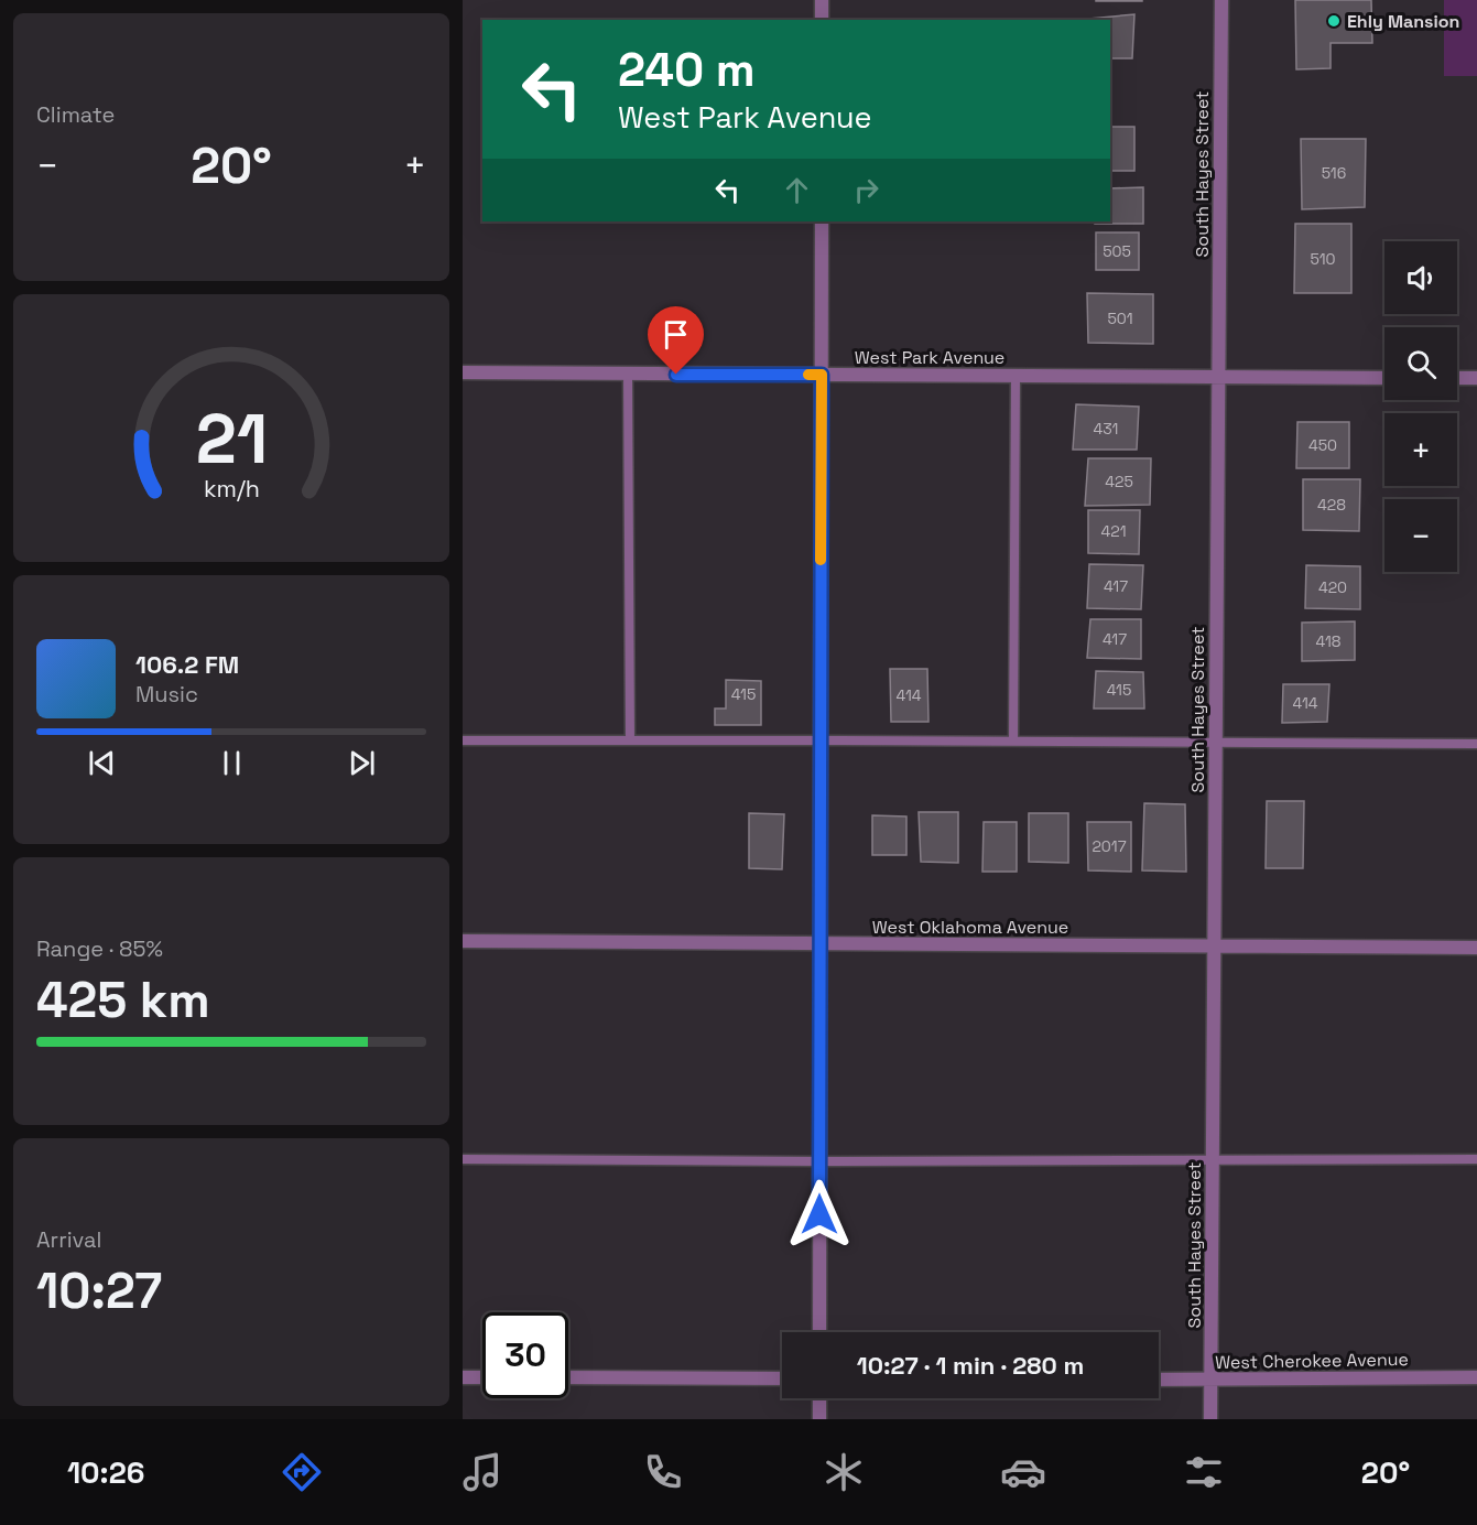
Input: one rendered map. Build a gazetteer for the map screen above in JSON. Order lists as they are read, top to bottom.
{
  "streets": {
    "street": [
      "South Hayes Street",
      "West Park Avenue",
      "West Oklahoma Avenue",
      "West Cherokee Avenue"
    ]
  },
  "crossings": [
    ["South Hayes Street", "West Park Avenue"],
    ["South Hayes Street", "West Oklahoma Avenue"],
    ["South Hayes Street", "West Cherokee Avenue"]
  ],
  "places": ["Ehly Mansion"],
  "house_numbers": [
    "516",
    "505",
    "510",
    "501",
    "431",
    "450",
    "425",
    "428",
    "421",
    "417",
    "420",
    "417",
    "418",
    "415",
    "415",
    "414",
    "414",
    "2017"
  ],
  "page": {
    "tile": [
      "Climate",
      ["Range · 85%", "425 km"],
      ["Arrival", "10:27"]
    ],
    "turn": ["240 m", "West Park Avenue"],
    "heat": ["−", "20°", "+"],
    "map_buttons": ["+", "−"],
    "song": ["106.2 FM", "Music"],
    "limit": "30",
    "trip": "10:27 · 1 min · 280 m",
    "tabs": ["10:26", "20°"],
    "gauge": ["21", "km/h"]
  }
}
